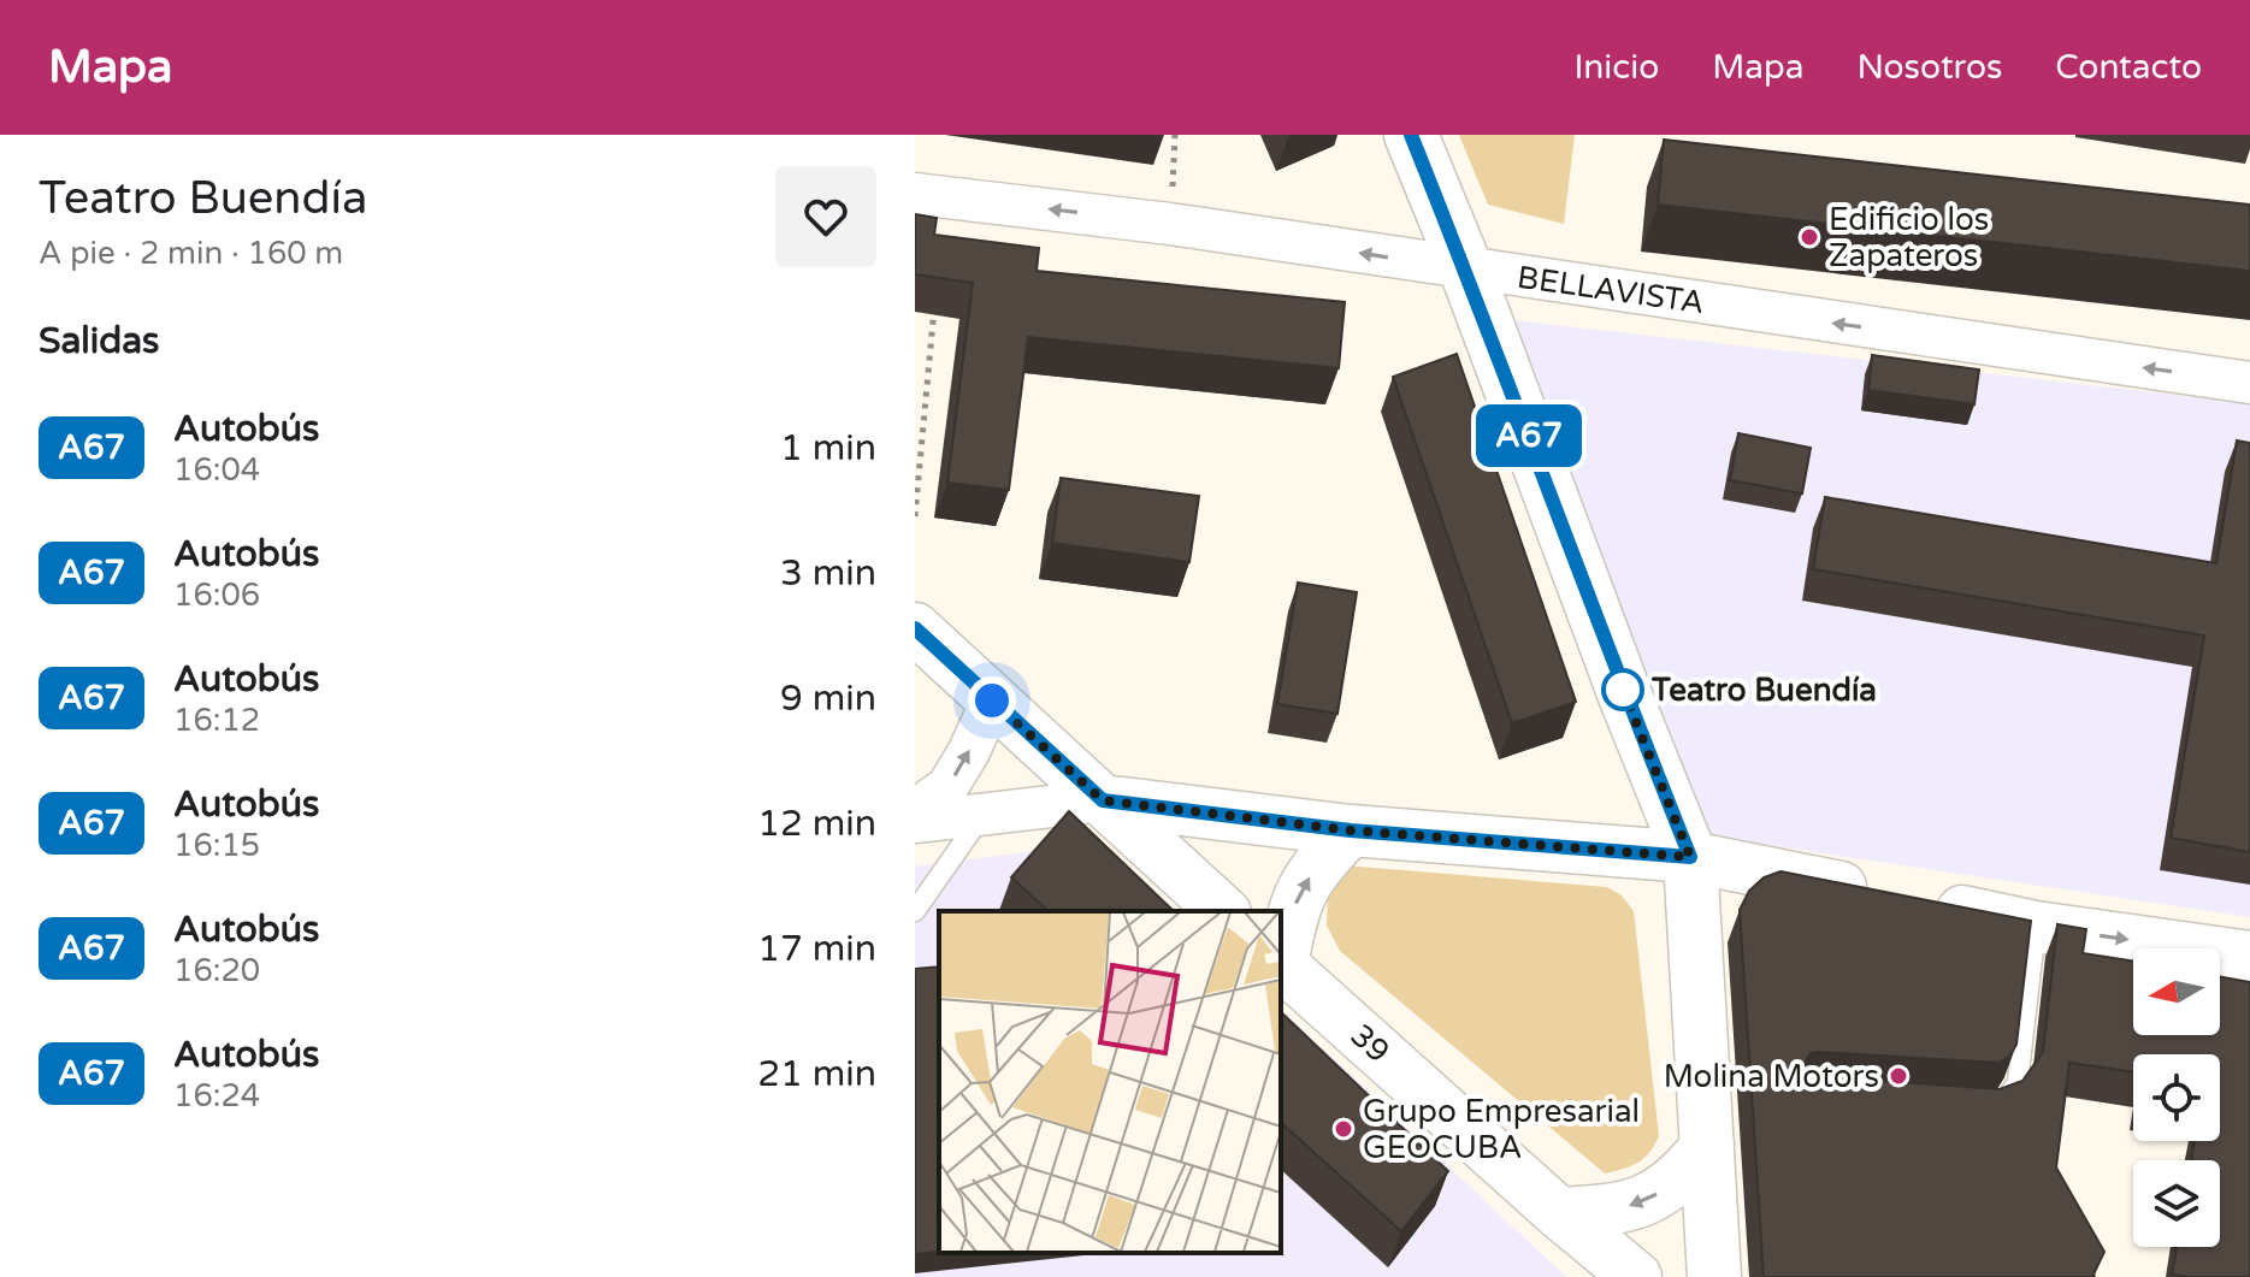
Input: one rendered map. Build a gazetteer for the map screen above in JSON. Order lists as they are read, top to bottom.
{
  "streets": {
    "street": ["BELLAVISTA", "39"]
  },
  "one_way": ["BELLAVISTA"],
  "places": [
    "Edificio los Zapateros",
    "Teatro Buendía",
    "Molina Motors",
    "Grupo Empresarial GEOCUBA"
  ],
  "lines": ["bus line A67"],
  "north": "left",
  "page": {
    "header": "Mapa",
    "nav": [
      "Inicio",
      "Mapa",
      "Nosotros",
      "Contacto"
    ],
    "heading": [
      ["Teatro Buendía", "A pie · 2 min · 160 m"],
      "Salidas"
    ],
    "on_map": "A67",
    "list": [
      {
        "mark": "A67",
        "name": "Autobús",
        "note": "16:04",
        "value": "1 min"
      },
      {
        "mark": "A67",
        "name": "Autobús",
        "note": "16:06",
        "value": "3 min"
      },
      {
        "mark": "A67",
        "name": "Autobús",
        "note": "16:12",
        "value": "9 min"
      },
      {
        "mark": "A67",
        "name": "Autobús",
        "note": "16:15",
        "value": "12 min"
      },
      {
        "mark": "A67",
        "name": "Autobús",
        "note": "16:20",
        "value": "17 min"
      },
      {
        "mark": "A67",
        "name": "Autobús",
        "note": "16:24",
        "value": "21 min"
      }
    ]
  }
}
